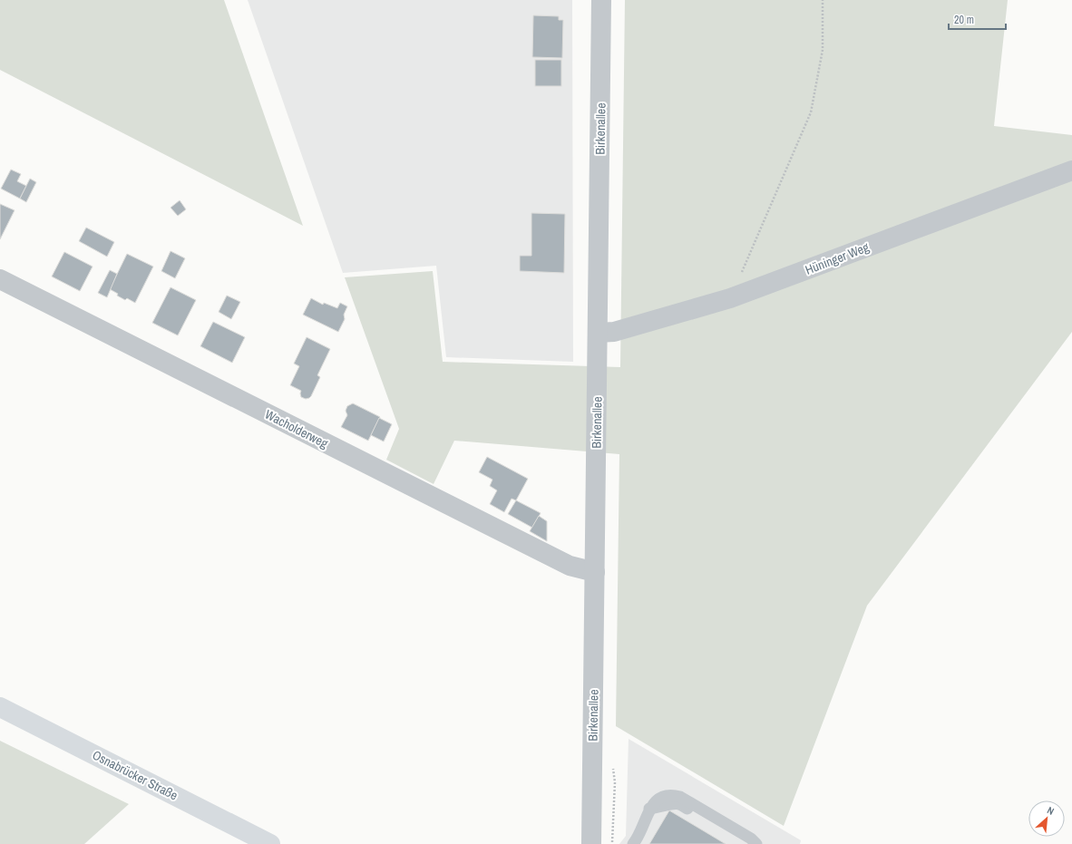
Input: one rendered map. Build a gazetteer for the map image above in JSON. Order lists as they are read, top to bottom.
{
  "streets": {
    "main road": ["Osnabrücker Straße"],
    "street": ["Birkenallee", "Hüninger Weg", "Wacholderweg"]
  },
  "crossings": [
    ["Birkenallee", "Hüninger Weg"],
    ["Birkenallee", "Wacholderweg"]
  ],
  "scale_bar": "20 m",
  "north": "top right"
}
